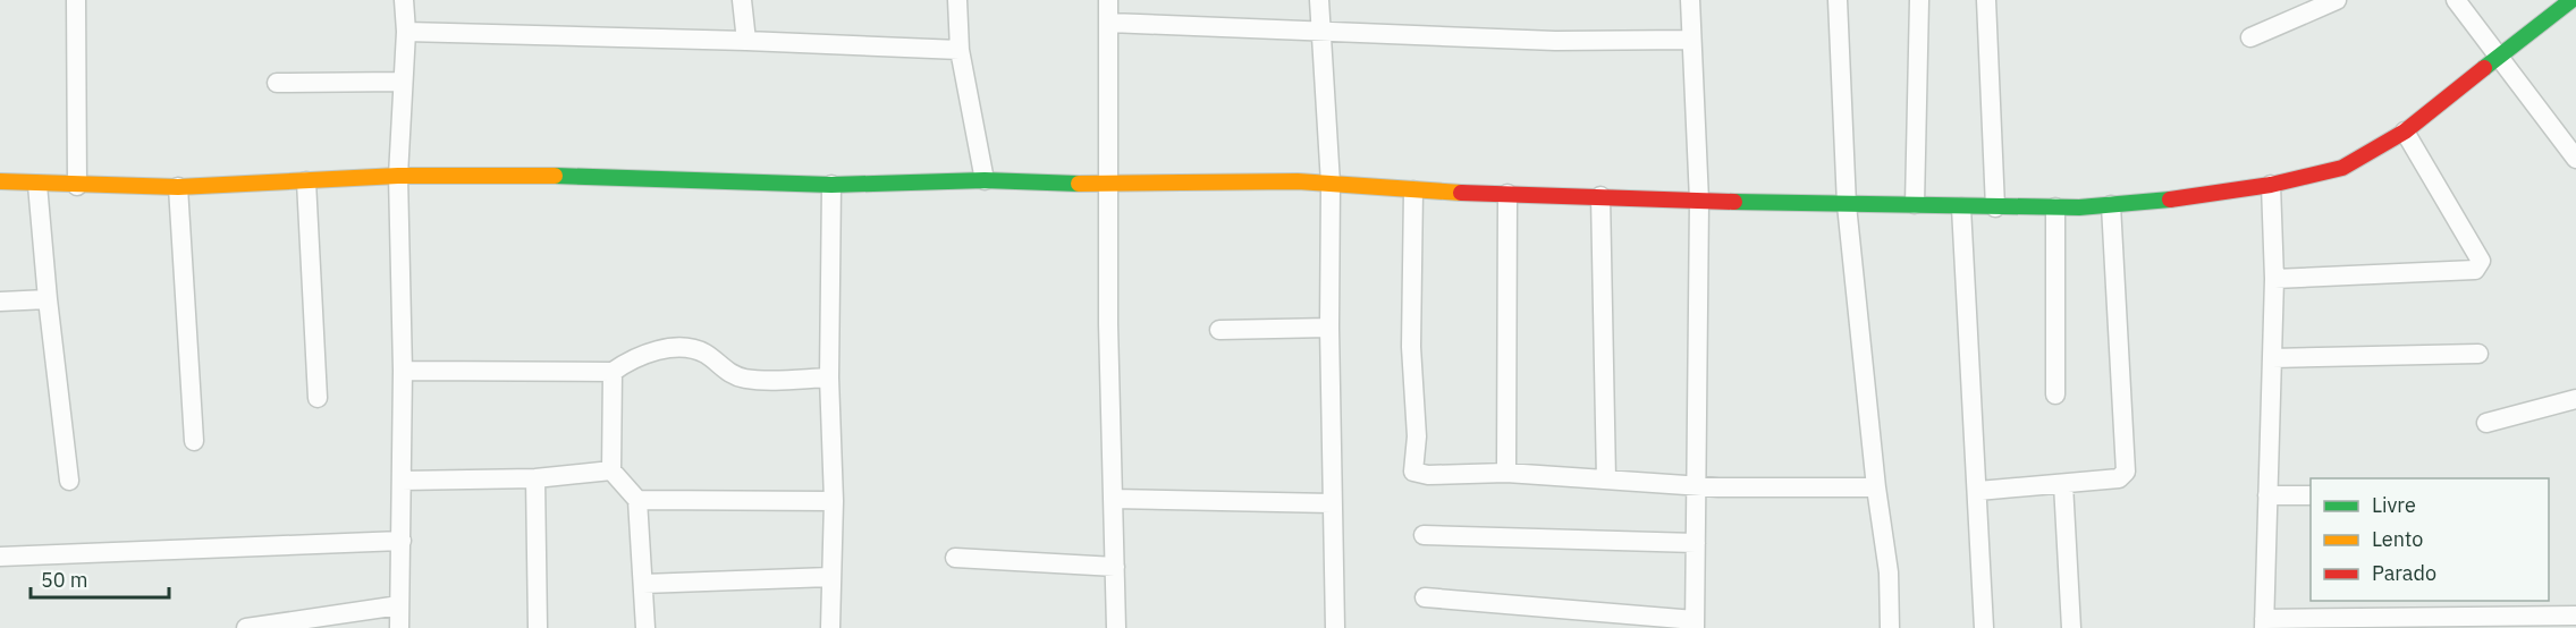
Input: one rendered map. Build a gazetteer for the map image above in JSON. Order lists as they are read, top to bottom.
{
  "legend": ["Livre", "Lento", "Parado"],
  "scale_bar": "50 m"
}
